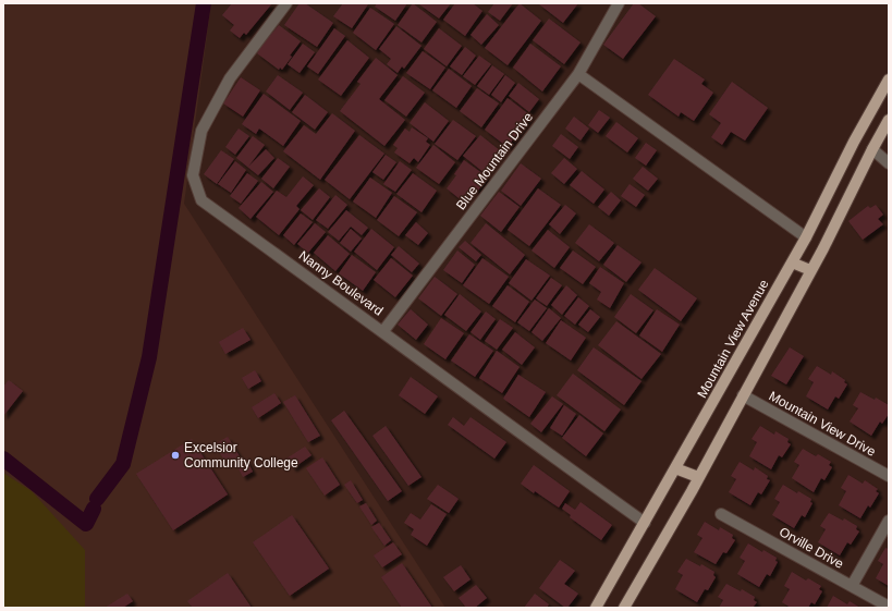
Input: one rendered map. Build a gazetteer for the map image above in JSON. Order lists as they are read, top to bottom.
{
  "streets": {
    "main road": ["Mountain View Avenue"],
    "street": [
      "Blue Mountain Drive",
      "Nanny Boulevard",
      "Mountain View Drive",
      "Orville Drive"
    ]
  },
  "crossings": [
    ["Blue Mountain Drive", "Nanny Boulevard"],
    ["Nanny Boulevard", "Mountain View Avenue"]
  ],
  "places": ["Excelsior Community College"]
}
